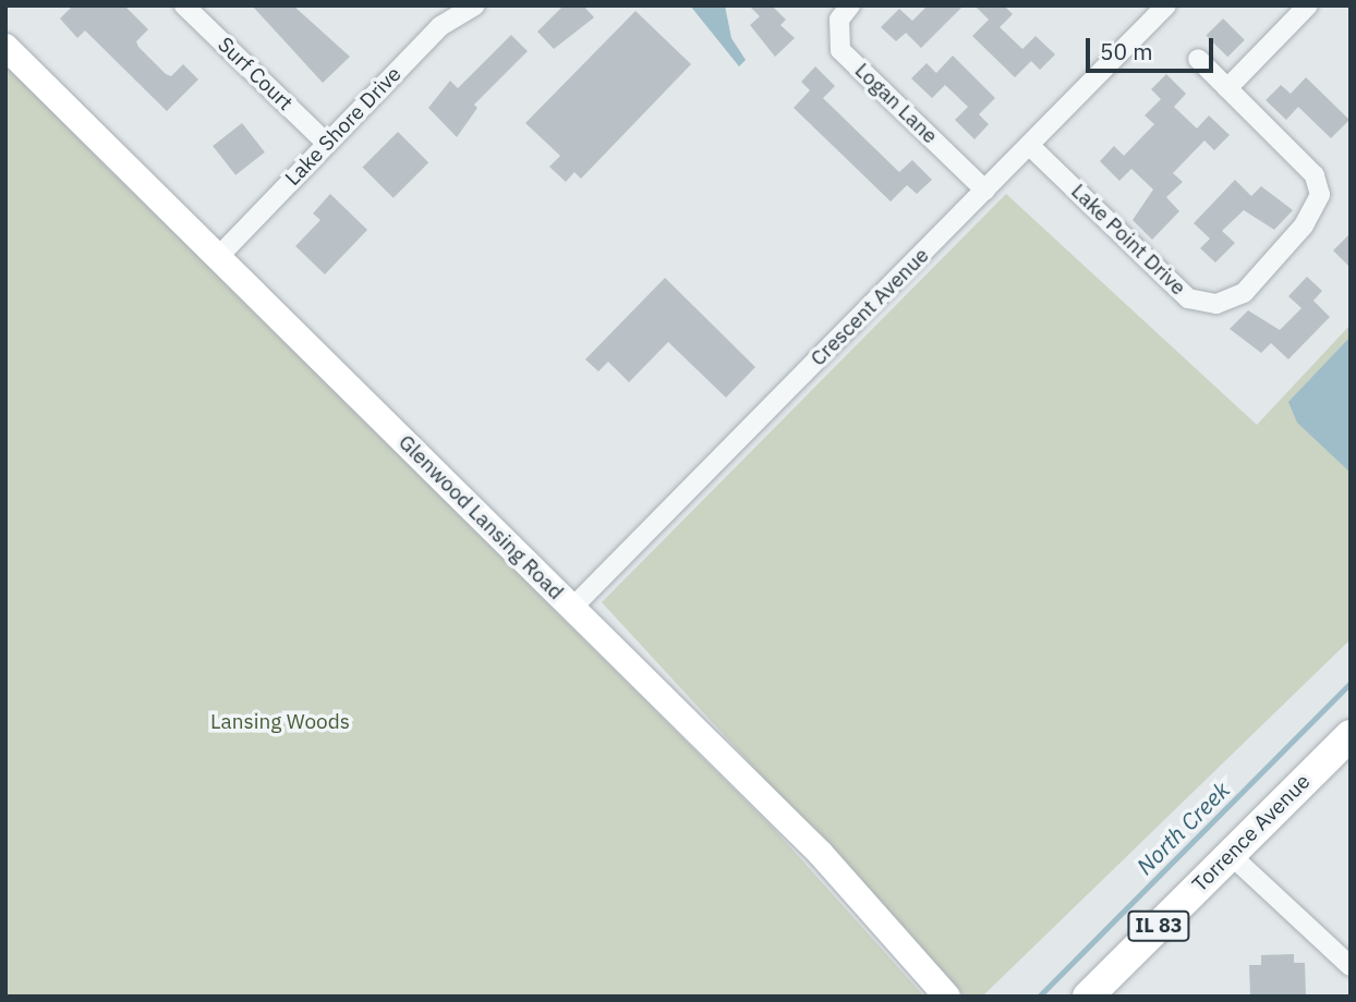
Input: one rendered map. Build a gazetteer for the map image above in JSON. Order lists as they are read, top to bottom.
{
  "streets": {
    "main road": ["Glenwood Lansing Road", "Torrence Avenue", "IL 83"],
    "street": [
      "Surf Court",
      "Logan Lane",
      "Lake Shore Drive",
      "Lake Point Drive",
      "Crescent Avenue"
    ]
  },
  "crossings": [
    ["Surf Court", "Lake Shore Drive"],
    ["Logan Lane", "Crescent Avenue"],
    ["Lake Shore Drive", "Glenwood Lansing Road"],
    ["Lake Point Drive", "Crescent Avenue"],
    ["Crescent Avenue", "Glenwood Lansing Road"]
  ],
  "water": ["North Creek"],
  "parks": ["Lansing Woods"],
  "scale_bar": "50 m"
}
